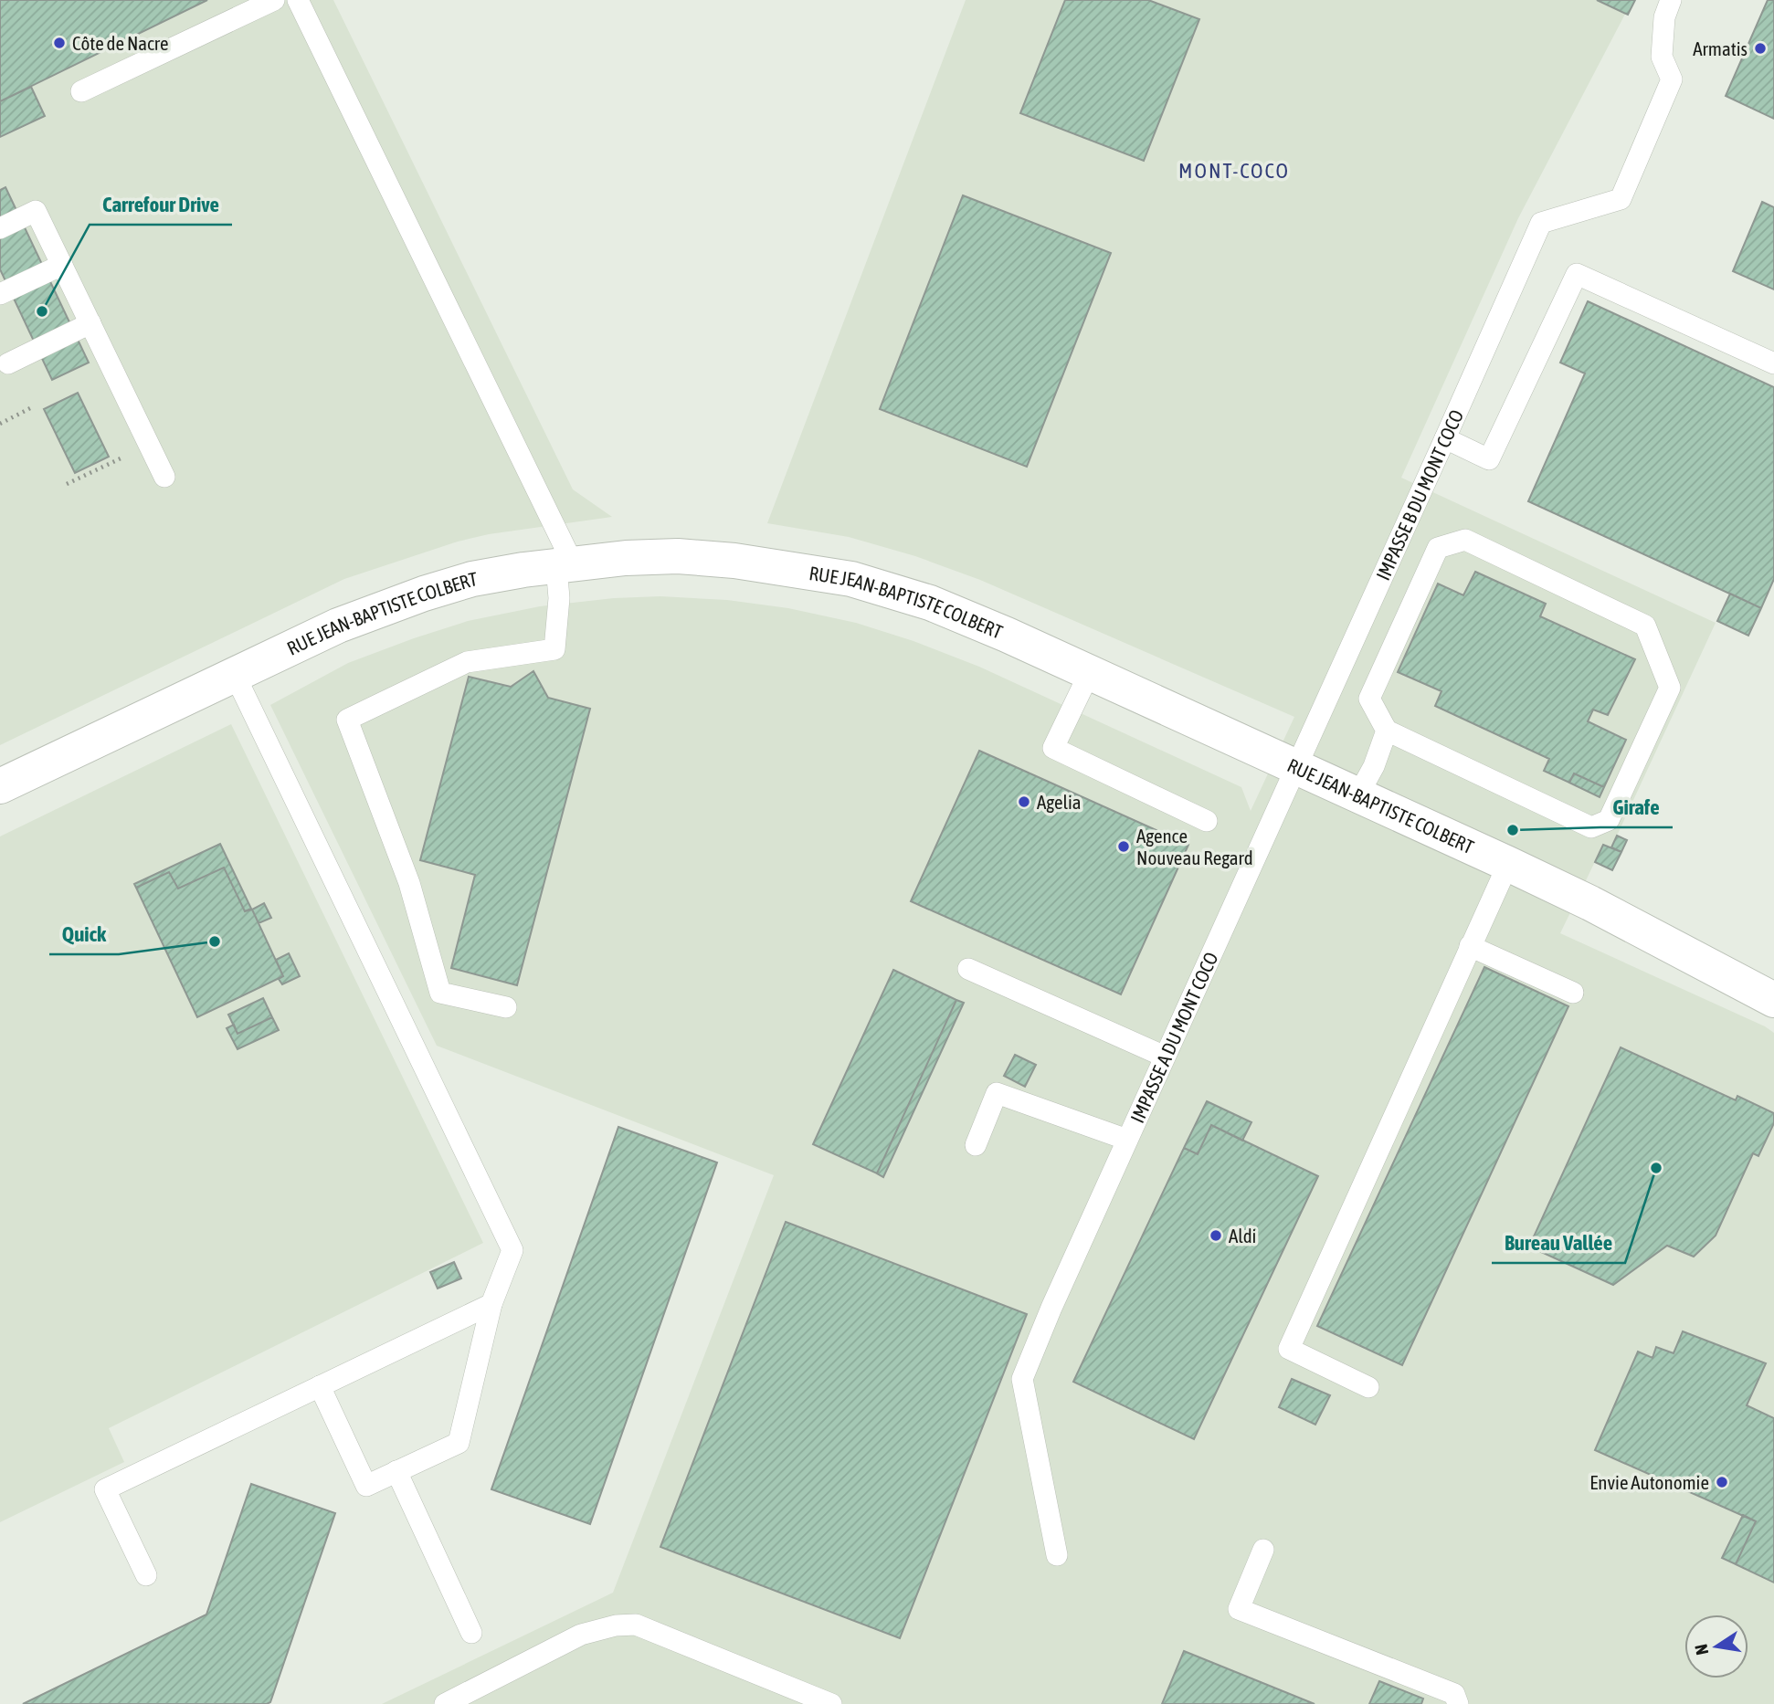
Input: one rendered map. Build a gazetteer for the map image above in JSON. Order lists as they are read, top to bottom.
{
  "streets": {
    "street": ["RUE JEAN-BAPTISTE COLBERT"],
    "lane": ["IMPASSE B DU MONT COCO", "IMPASSE A DU MONT COCO"]
  },
  "crossings": [
    ["IMPASSE B DU MONT COCO", "RUE JEAN-BAPTISTE COLBERT"],
    ["IMPASSE B DU MONT COCO", "IMPASSE A DU MONT COCO"],
    ["RUE JEAN-BAPTISTE COLBERT", "IMPASSE A DU MONT COCO"]
  ],
  "districts": ["MONT-COCO"],
  "places": [
    "Côte de Nacre",
    "Armatis",
    "Carrefour Drive",
    "Agelia",
    "Girafe",
    "Agence Nouveau Regard",
    "Quick",
    "Bureau Vallée",
    "Aldi",
    "Envie Autonomie"
  ],
  "north": "left"
}
